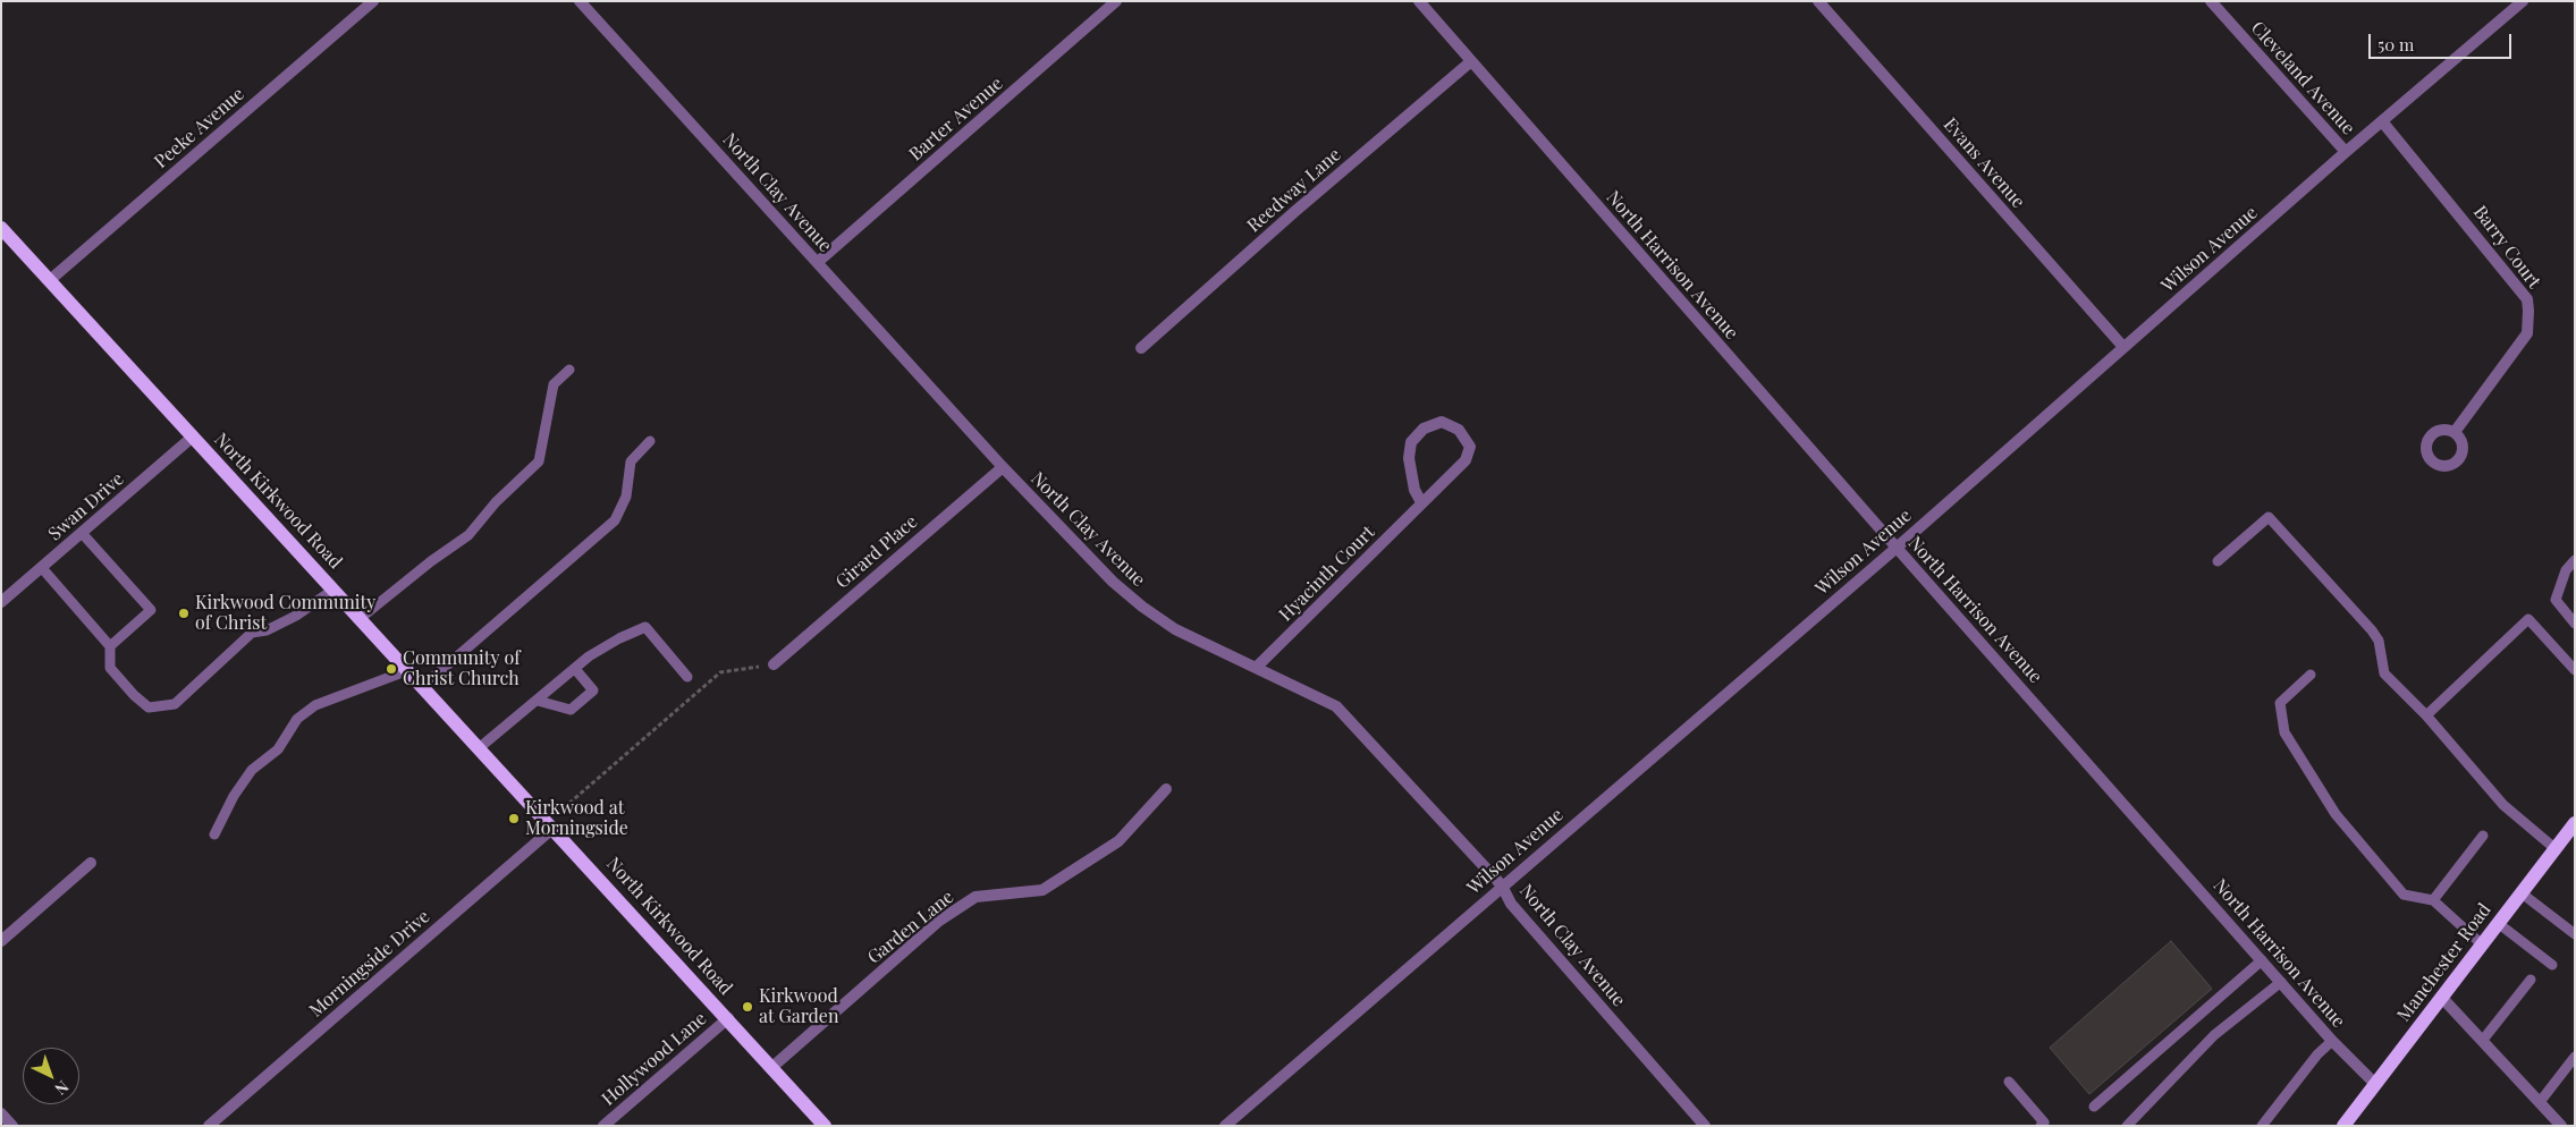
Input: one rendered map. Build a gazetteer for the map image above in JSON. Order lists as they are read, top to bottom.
{
  "streets": {
    "main road": ["North Kirkwood Road", "Manchester Road"],
    "street": [
      "Cleveland Avenue",
      "Barter Avenue",
      "Peeke Avenue",
      "Evans Avenue",
      "Reedway Lane",
      "North Clay Avenue",
      "Barry Court",
      "Wilson Avenue",
      "North Harrison Avenue",
      "Swan Drive",
      "Girard Place",
      "Hyacinth Court",
      "Garden Lane",
      "Morningside Drive",
      "Hollywood Lane"
    ]
  },
  "crossings": [
    ["Cleveland Avenue", "Wilson Avenue"],
    ["Barter Avenue", "North Clay Avenue"],
    ["Peeke Avenue", "North Kirkwood Road"],
    ["Evans Avenue", "Wilson Avenue"],
    ["Reedway Lane", "North Harrison Avenue"],
    ["North Clay Avenue", "Wilson Avenue"],
    ["North Clay Avenue", "Girard Place"],
    ["North Clay Avenue", "Hyacinth Court"],
    ["Barry Court", "Wilson Avenue"],
    ["Wilson Avenue", "North Harrison Avenue"],
    ["North Harrison Avenue", "Manchester Road"],
    ["North Kirkwood Road", "Swan Drive"],
    ["North Kirkwood Road", "Garden Lane"],
    ["North Kirkwood Road", "Morningside Drive"],
    ["North Kirkwood Road", "Hollywood Lane"]
  ],
  "places": [
    "Kirkwood Community of Christ",
    "Community of Christ Church",
    "Kirkwood at Morningside",
    "Kirkwood at Garden"
  ],
  "scale_bar": "50 m",
  "north": "bottom right"
}
